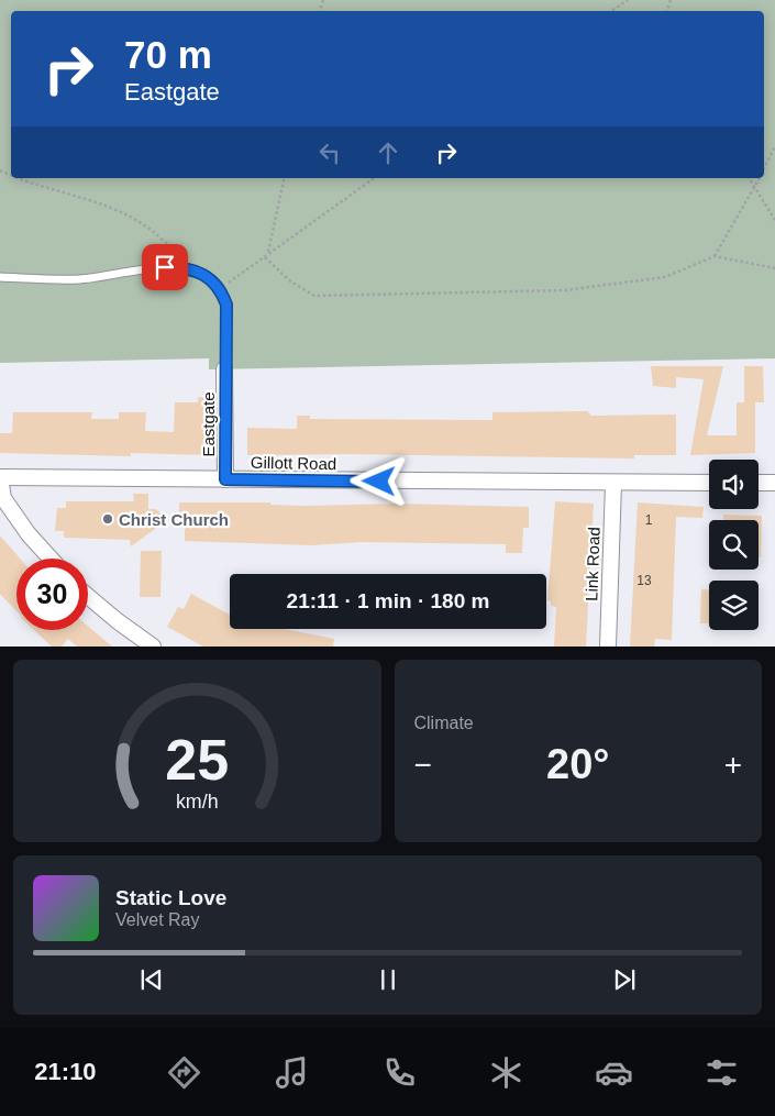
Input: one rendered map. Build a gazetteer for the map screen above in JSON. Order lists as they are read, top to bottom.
{
  "streets": {
    "street": ["Eastgate", "Gillott Road", "Link Road"]
  },
  "crossings": [
    ["Eastgate", "Gillott Road"],
    ["Gillott Road", "Link Road"]
  ],
  "places": ["Christ Church"],
  "house_numbers": ["1", "13"],
  "page": {
    "turn": ["70 m", "Eastgate"],
    "limit": "30",
    "trip": "21:11 · 1 min · 180 m",
    "tile": "Climate",
    "heat": ["−", "20°", "+"],
    "song": ["Static Love", "Velvet Ray"],
    "tabs": "21:10",
    "gauge": ["25", "km/h"]
  }
}
